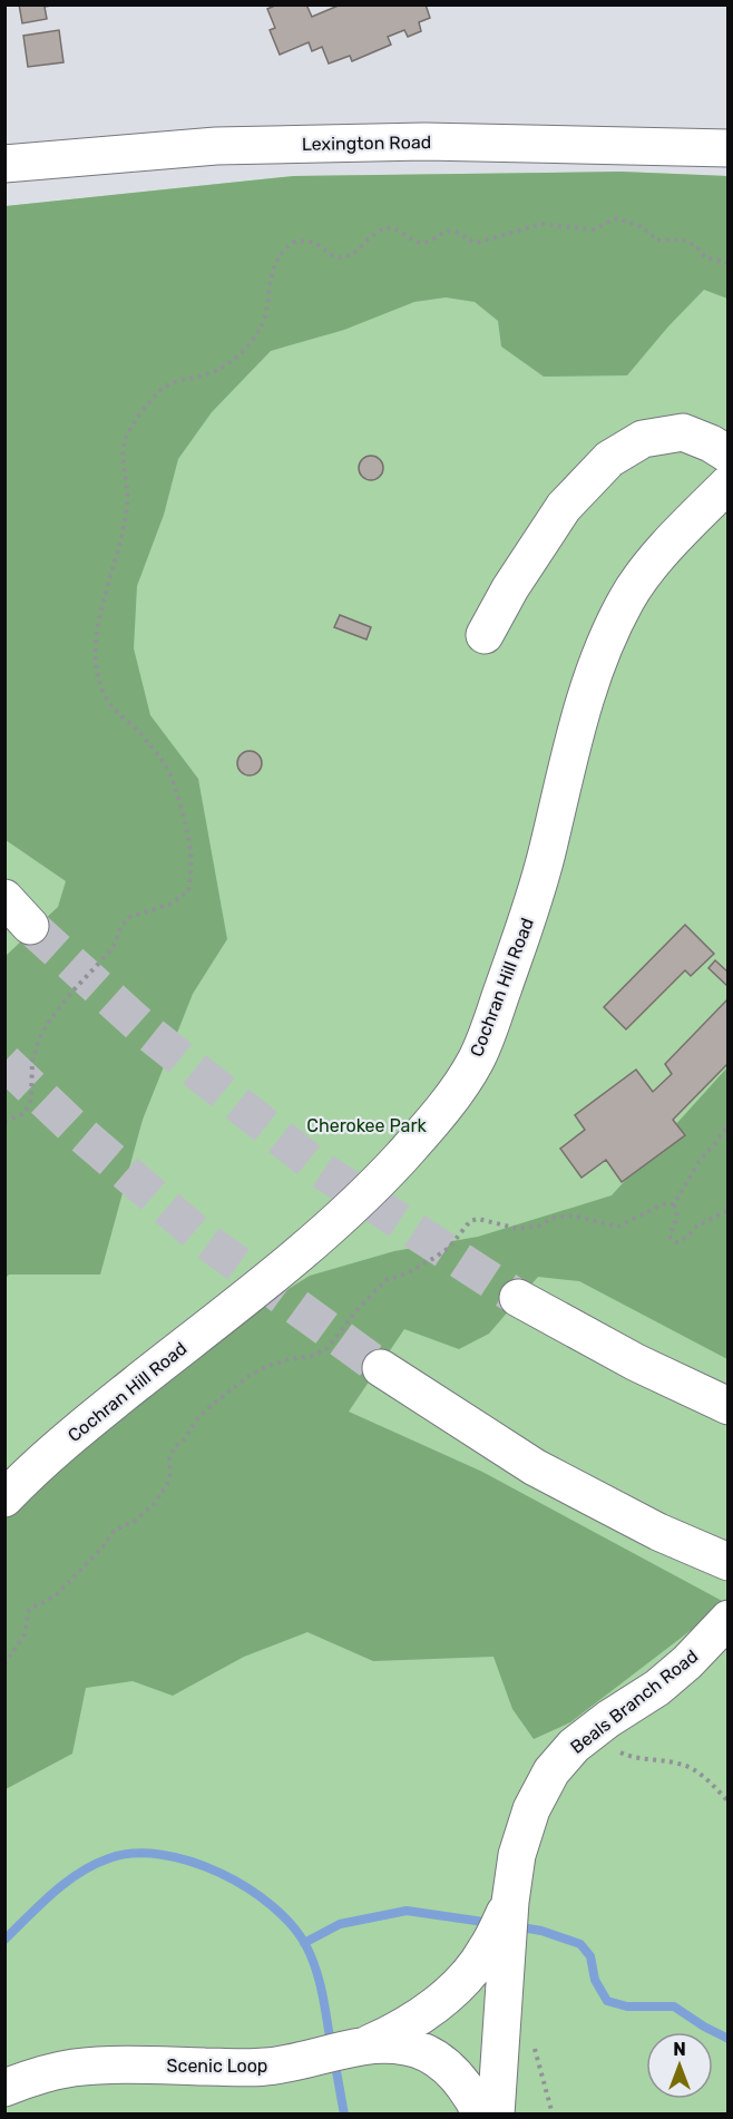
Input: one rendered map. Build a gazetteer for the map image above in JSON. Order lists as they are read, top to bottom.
{
  "streets": {
    "main road": [
      "Lexington Road",
      "Cochran Hill Road",
      "Beals Branch Road",
      "Scenic Loop"
    ]
  },
  "crossings": [
    ["Beals Branch Road", "Scenic Loop"]
  ],
  "parks": ["Cherokee Park"],
  "north": "top"
}
